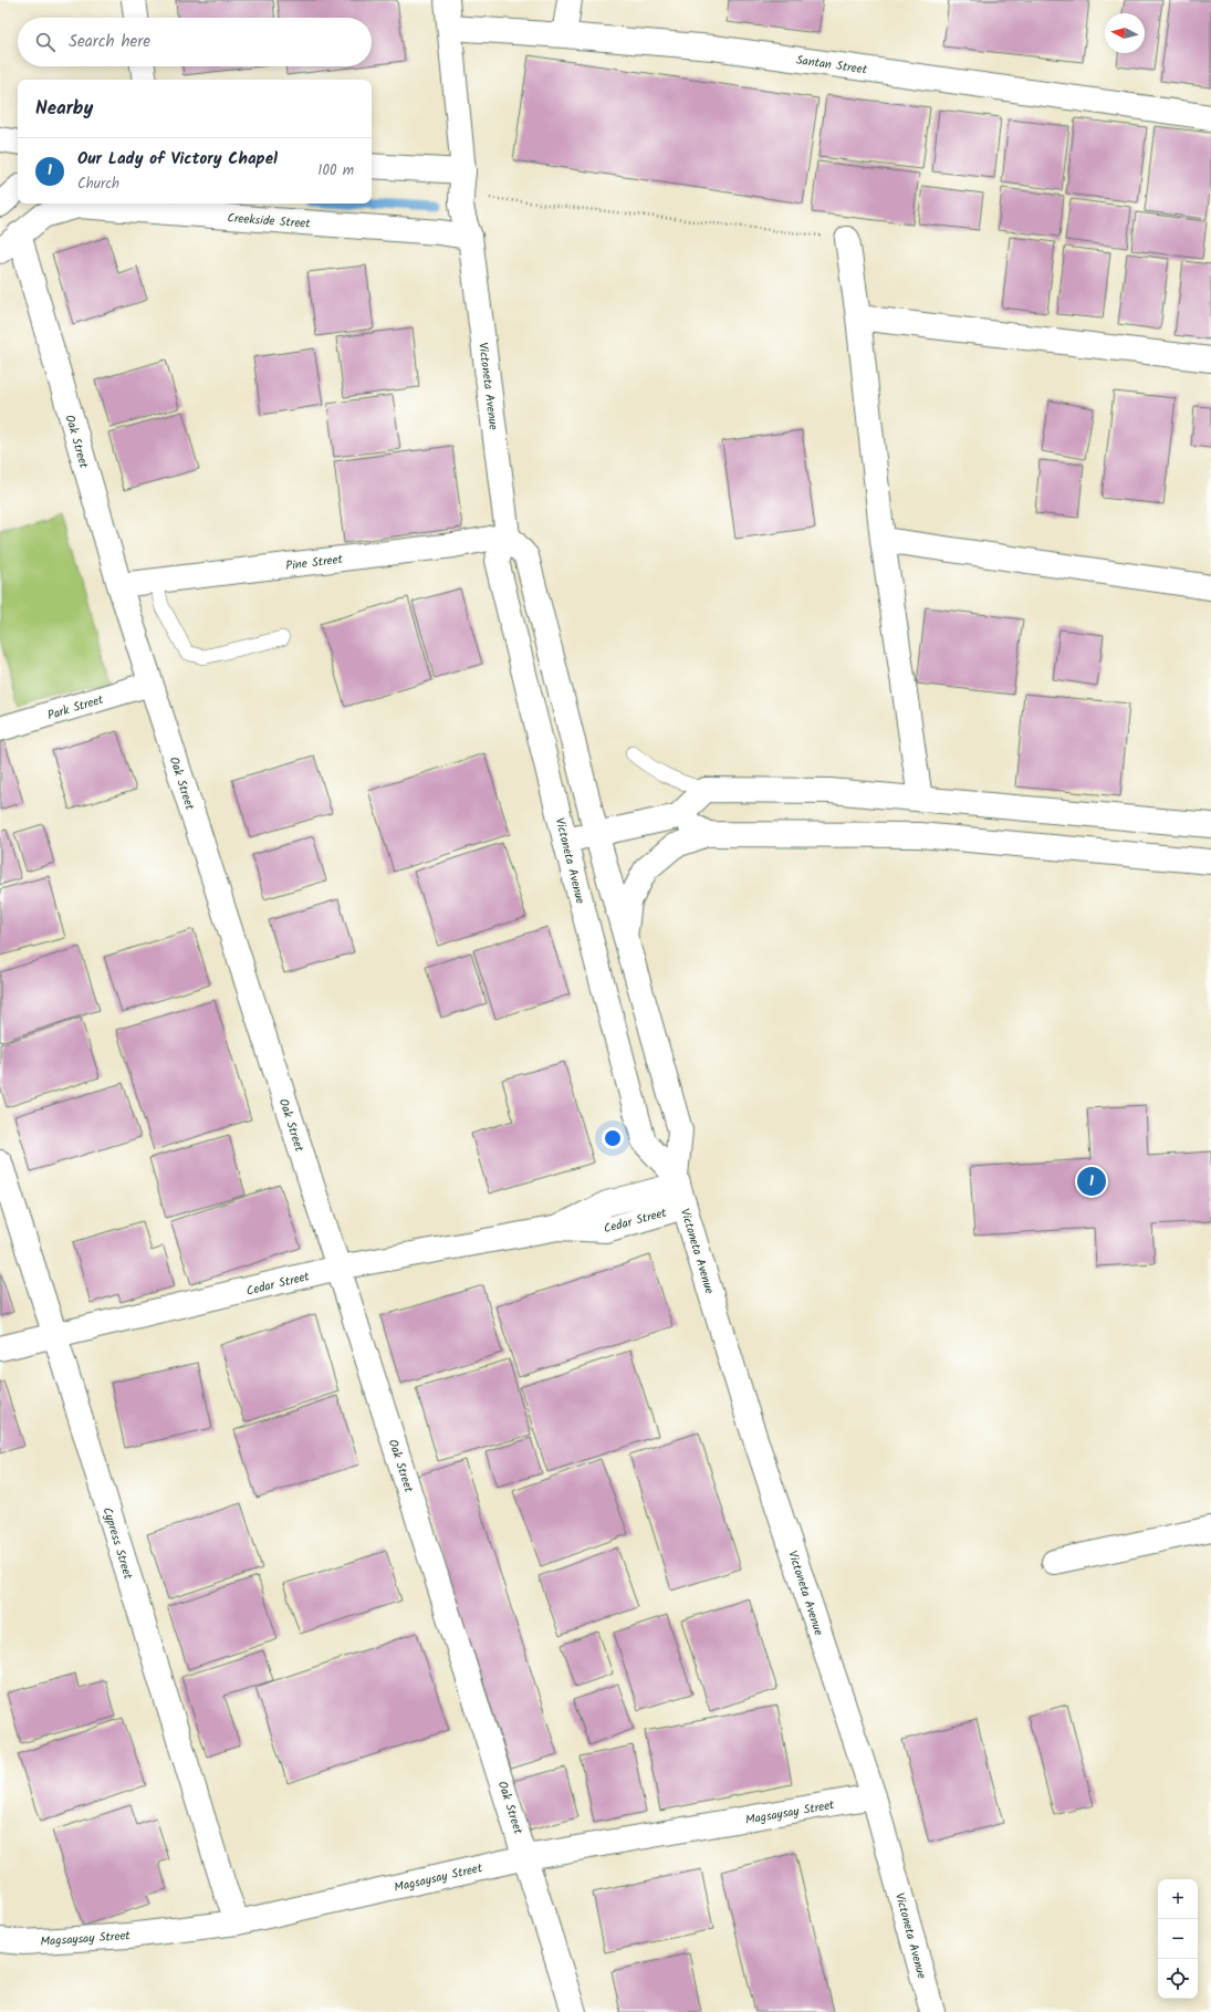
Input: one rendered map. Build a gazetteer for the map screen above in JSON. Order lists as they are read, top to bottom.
{
  "streets": {
    "street": [
      "Santan Street",
      "Creekside Street",
      "Victoneta Avenue",
      "Oak Street",
      "Pine Street",
      "Park Street",
      "Cedar Street",
      "Cypress Street",
      "Magsaysay Street"
    ]
  },
  "crossings": [
    ["Santan Street", "Victoneta Avenue"],
    ["Creekside Street", "Victoneta Avenue"],
    ["Creekside Street", "Oak Street"],
    ["Victoneta Avenue", "Pine Street"],
    ["Victoneta Avenue", "Cedar Street"],
    ["Victoneta Avenue", "Magsaysay Street"],
    ["Oak Street", "Pine Street"],
    ["Oak Street", "Park Street"],
    ["Oak Street", "Cedar Street"],
    ["Oak Street", "Magsaysay Street"],
    ["Cedar Street", "Cypress Street"],
    ["Cypress Street", "Magsaysay Street"]
  ],
  "north": "left",
  "page": {
    "search": "Search here",
    "heading": "Nearby",
    "list": [
      {
        "mark": "1",
        "name": "Our Lady of Victory Chapel",
        "note": "Church",
        "value": "100 m"
      }
    ],
    "pins": "1",
    "map_buttons": ["+", "−"]
  }
}
